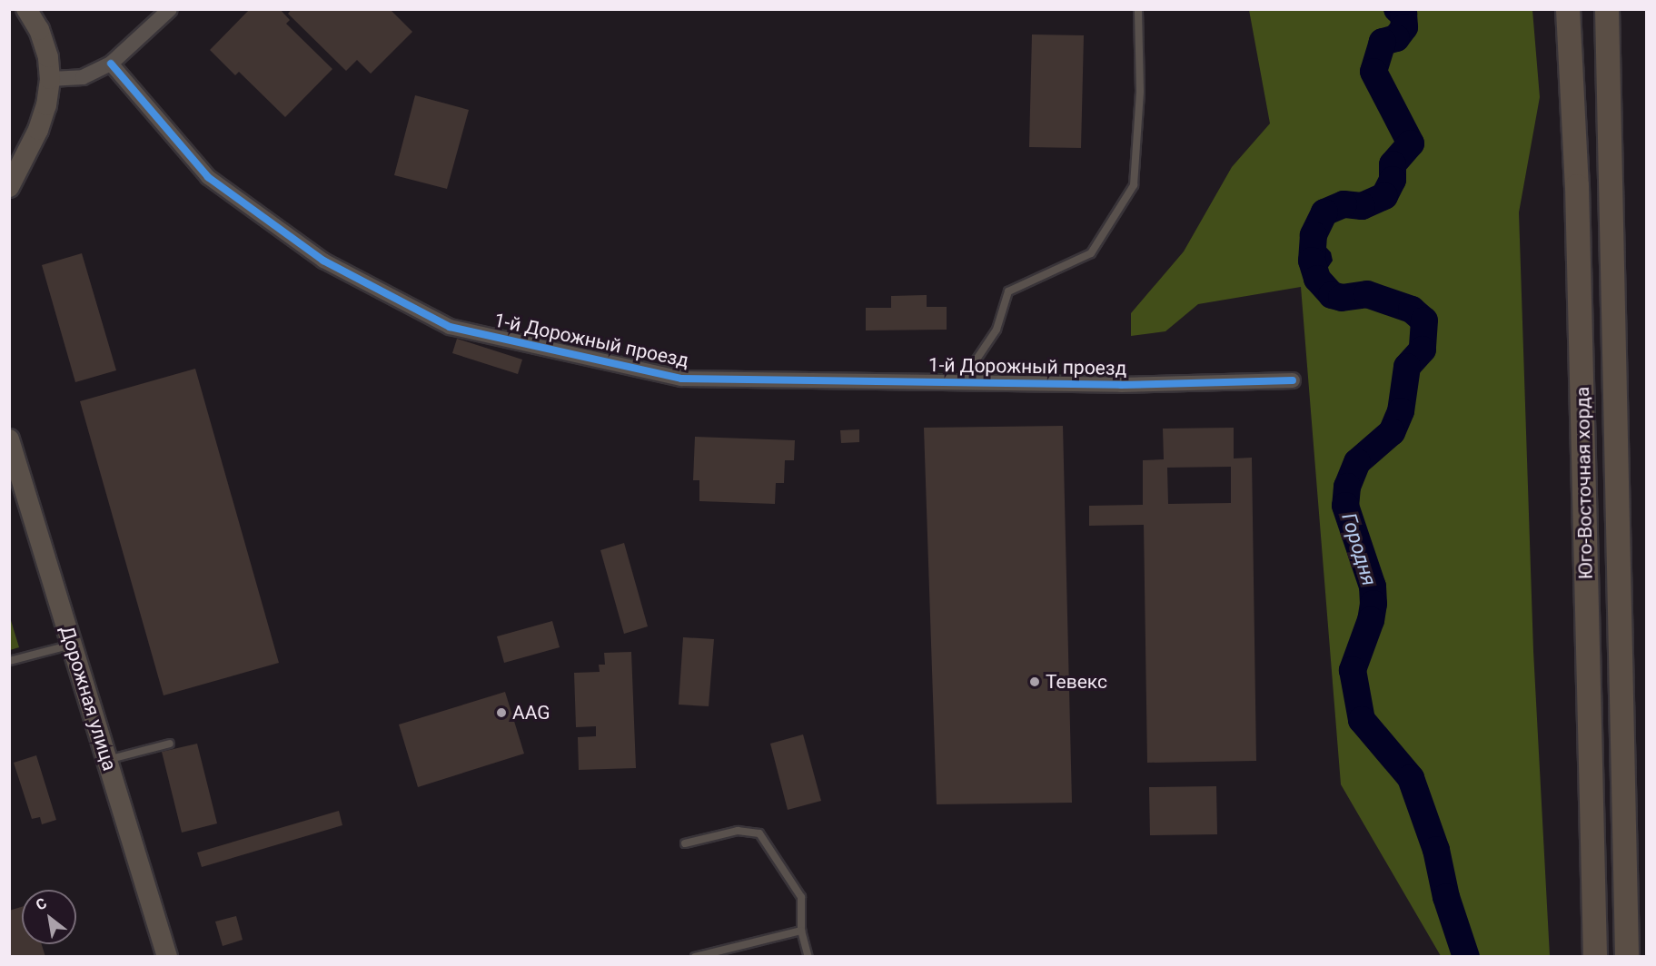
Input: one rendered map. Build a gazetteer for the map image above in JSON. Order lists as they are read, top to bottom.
{
  "streets": {
    "main road": ["Юго-Восточная хорда", "Дорожная улица"],
    "street": ["1-й Дорожный проезд"]
  },
  "water": ["Городня"],
  "places": ["Тевекс", "AAG"],
  "north": "top left"
}
